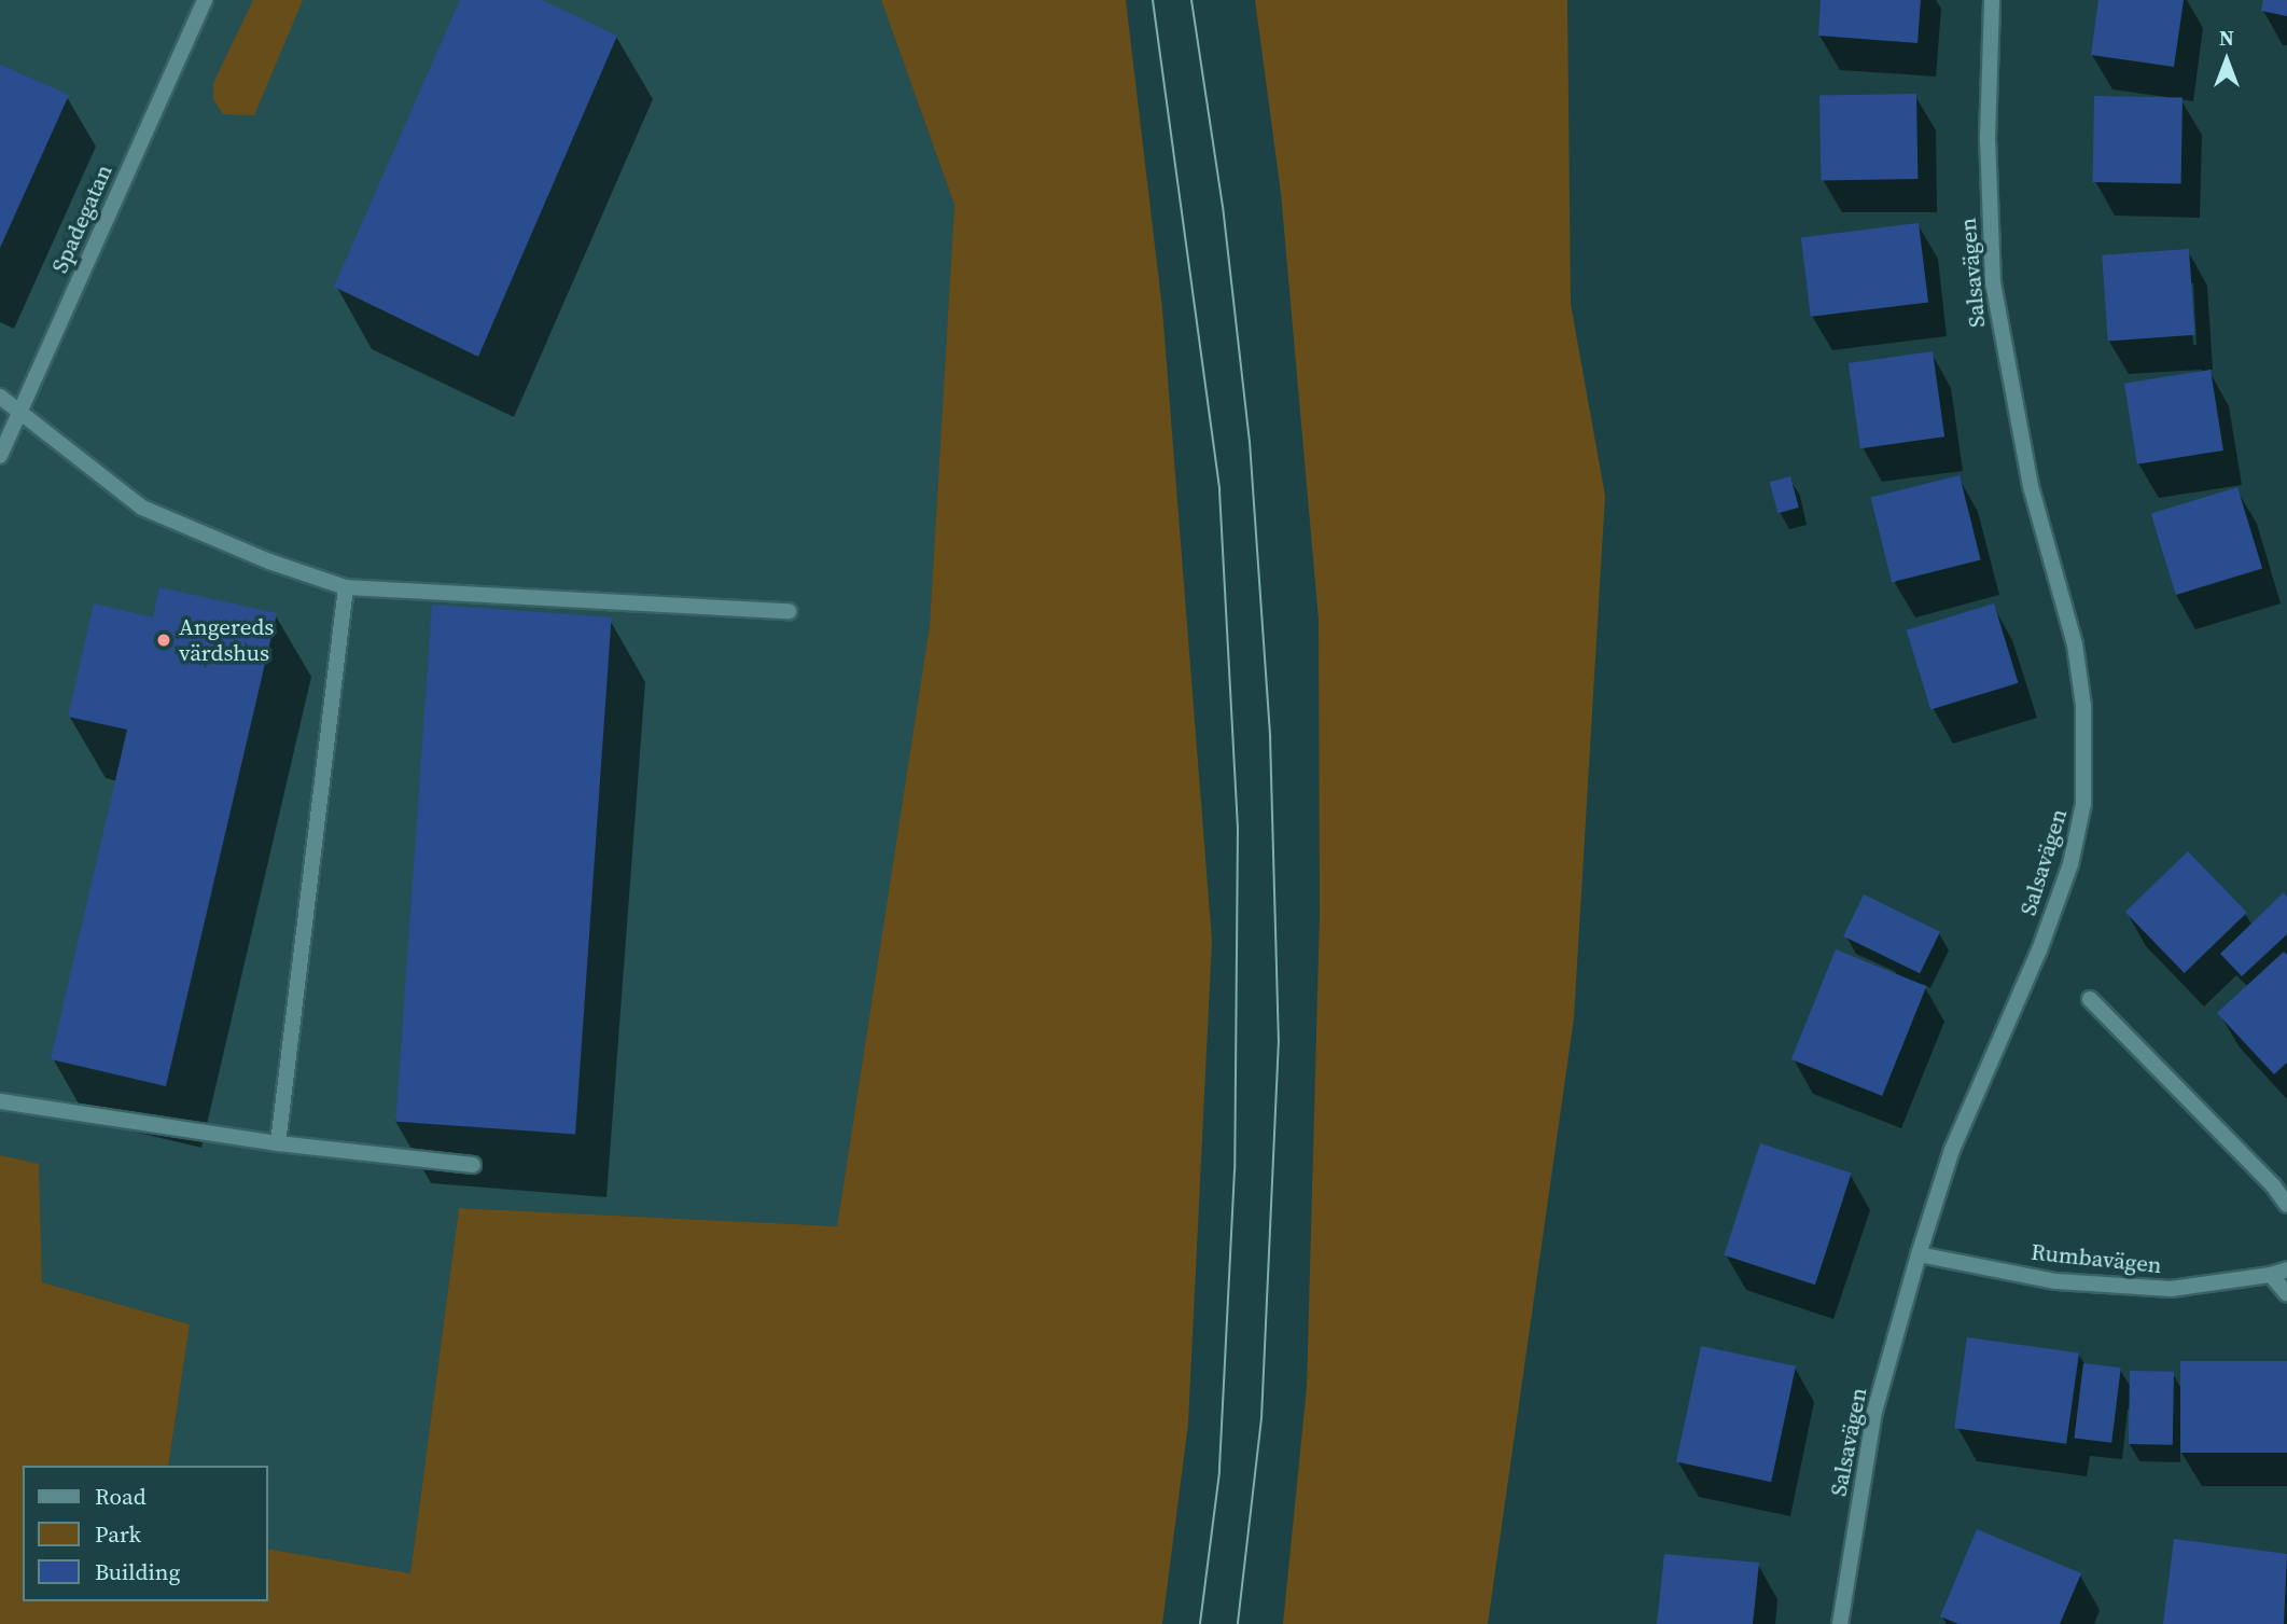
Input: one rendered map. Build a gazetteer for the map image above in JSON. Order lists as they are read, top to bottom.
{
  "streets": {
    "street": ["Spadegatan", "Salsavägen", "Rumbavägen"]
  },
  "crossings": [
    ["Salsavägen", "Rumbavägen"]
  ],
  "places": ["Angereds värdshus"],
  "legend": ["Road", "Park", "Building"],
  "north": "top"
}
